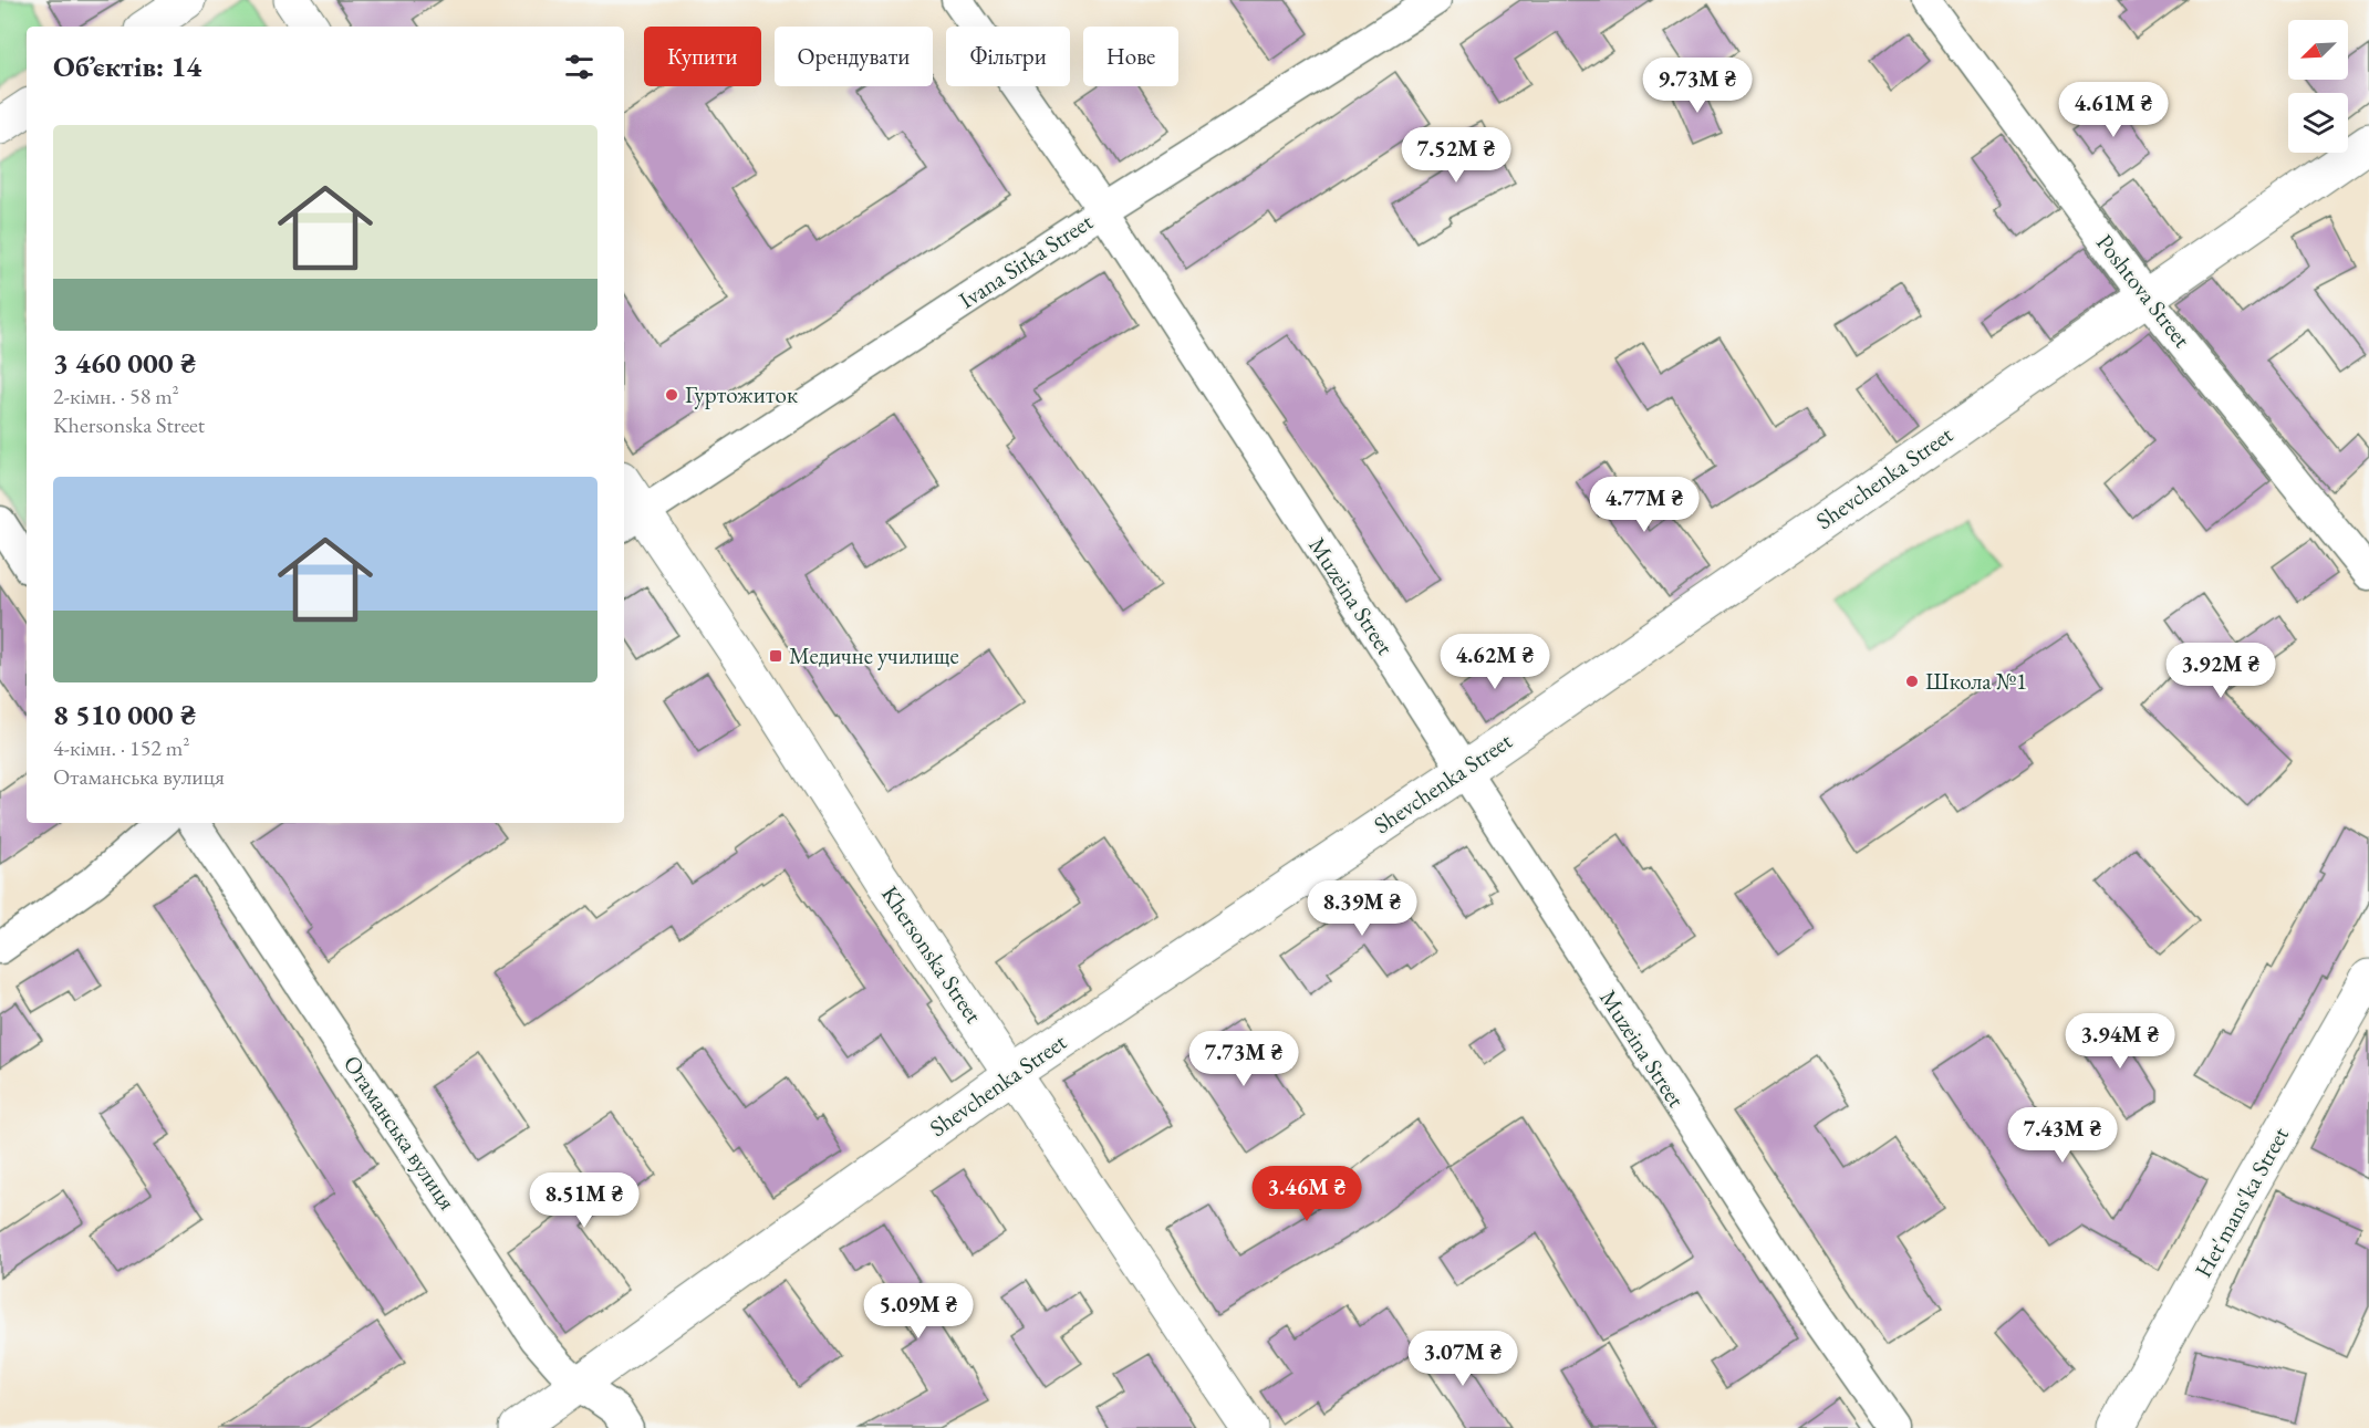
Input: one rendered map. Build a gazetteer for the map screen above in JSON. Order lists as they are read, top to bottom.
{
  "streets": {
    "street": [
      "Ivana Sirka Street",
      "Poshtova Street",
      "Shevchenka Street",
      "Muzeina Street",
      "Khersonska Street",
      "Отаманська вулиця",
      "Het'mans'ka Street"
    ]
  },
  "crossings": [
    ["Ivana Sirka Street", "Muzeina Street"],
    ["Ivana Sirka Street", "Khersonska Street"],
    ["Poshtova Street", "Shevchenka Street"],
    ["Shevchenka Street", "Muzeina Street"],
    ["Shevchenka Street", "Khersonska Street"],
    ["Shevchenka Street", "Отаманська вулиця"]
  ],
  "places": {
    "other": ["Гуртожиток", "Школа №1"],
    "transit": ["Медичне училище"]
  },
  "north": "bottom left",
  "page": {
    "chip": [
      "Купити",
      "Орендувати",
      "Фільтри",
      "Нове"
    ],
    "heading": "Об’єктів: 14",
    "price": [
      "9.73M ₴",
      "4.61M ₴",
      "7.52M ₴",
      "4.77M ₴",
      "4.62M ₴",
      "3.92M ₴",
      "8.39M ₴",
      "3.94M ₴",
      "7.73M ₴",
      "7.43M ₴",
      "3.46M ₴",
      "8.51M ₴",
      "5.09M ₴",
      "3.07M ₴"
    ],
    "list": [
      {
        "name": "3 460 000 ₴",
        "note": "2-кімн. · 58 m² · Khersonska Street"
      },
      {
        "name": "8 510 000 ₴",
        "note": "4-кімн. · 152 m² · Отаманська вулиця"
      }
    ]
  }
}
